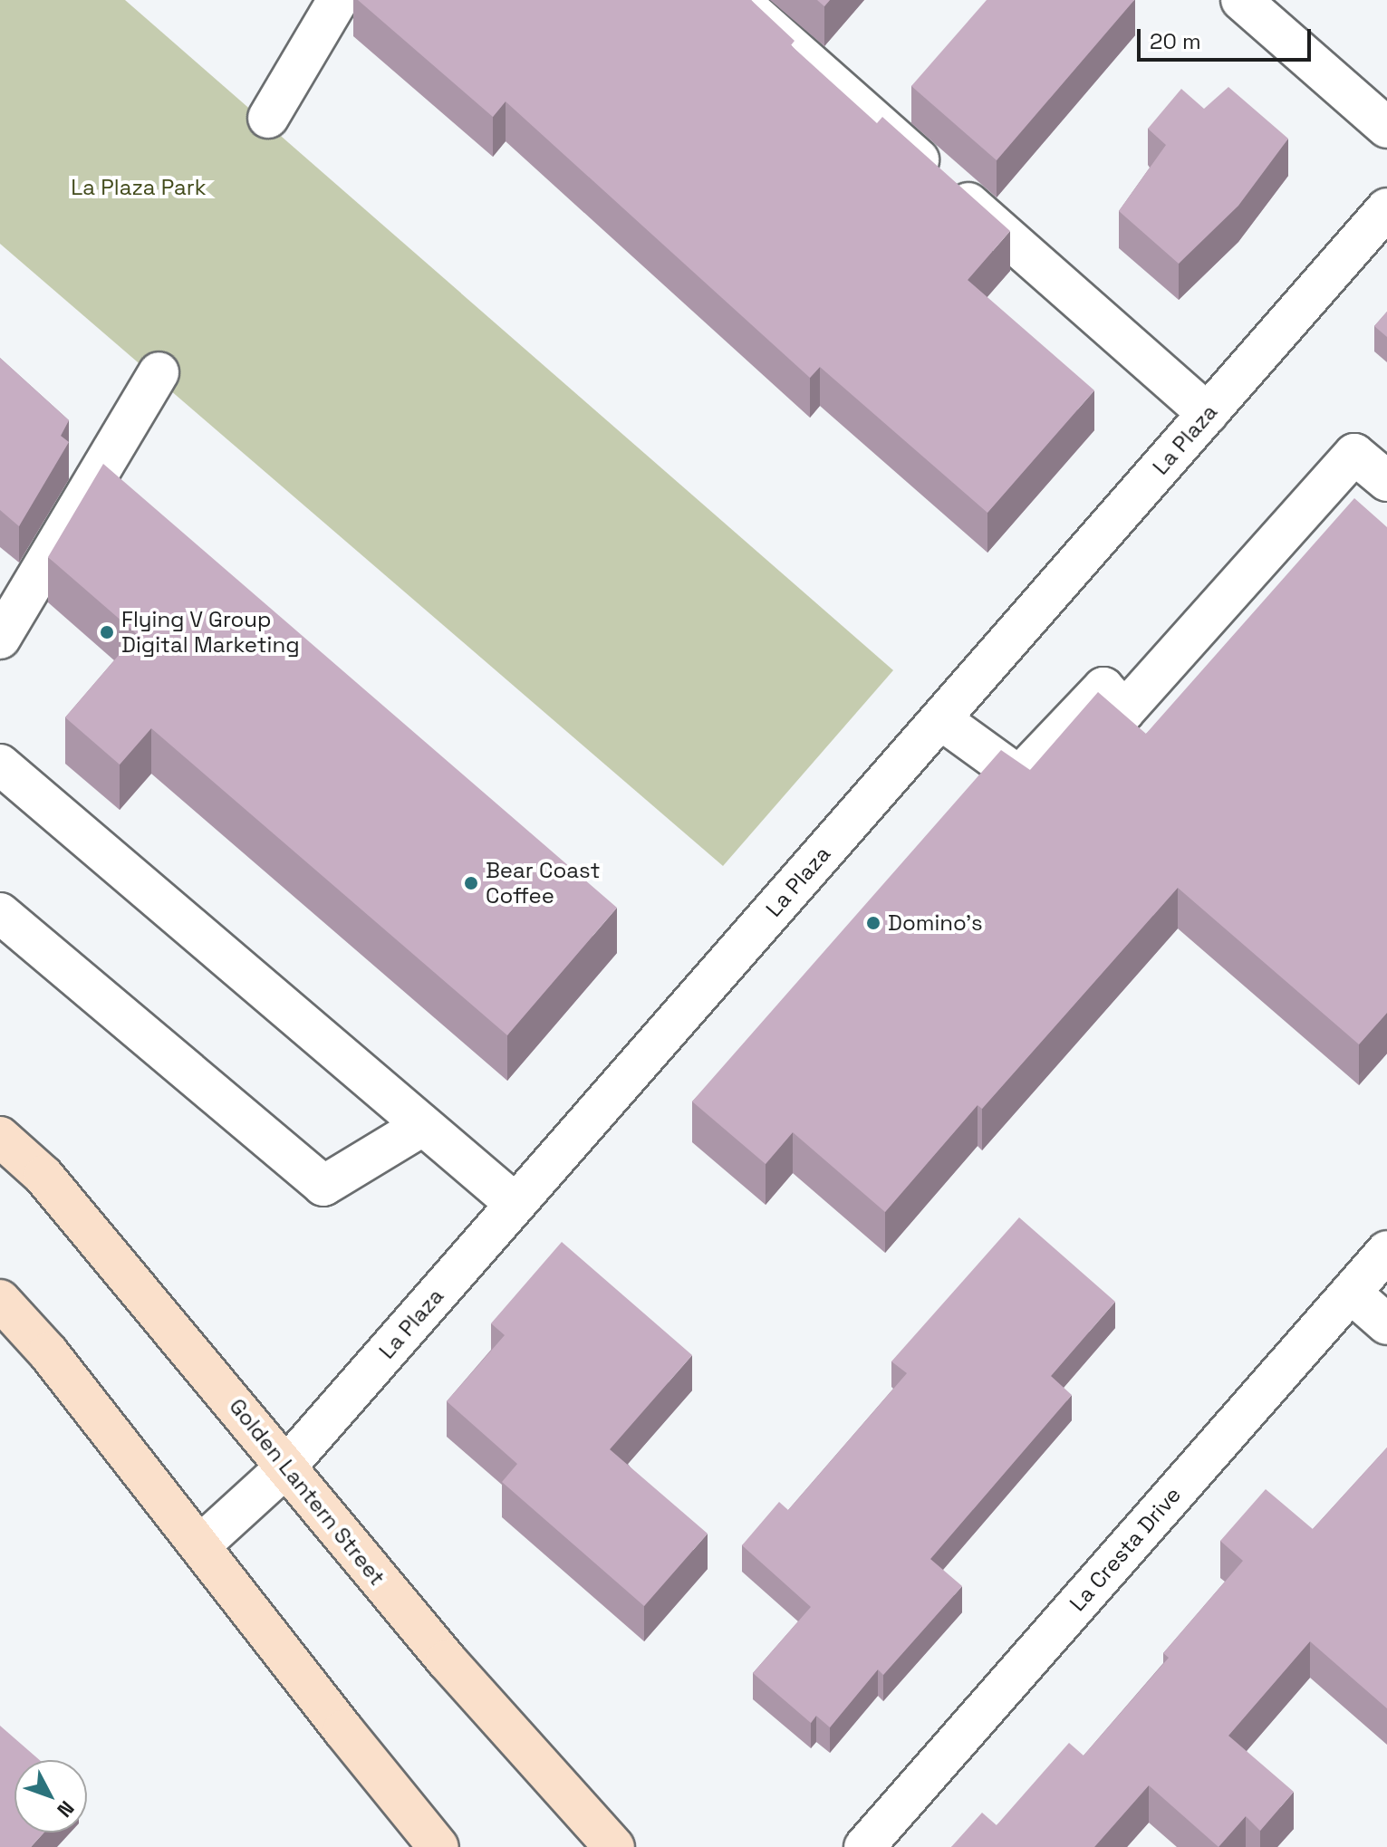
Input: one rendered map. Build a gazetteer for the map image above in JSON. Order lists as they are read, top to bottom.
{
  "streets": {
    "main road": ["Golden Lantern Street"],
    "street": ["La Plaza", "La Cresta Drive"]
  },
  "crossings": [
    ["La Plaza", "Golden Lantern Street"]
  ],
  "parks": ["La Plaza Park"],
  "places": ["Flying V Group Digital Marketing", "Bear Coast Coffee", "Domino's"],
  "scale_bar": "20 m",
  "north": "bottom right"
}
